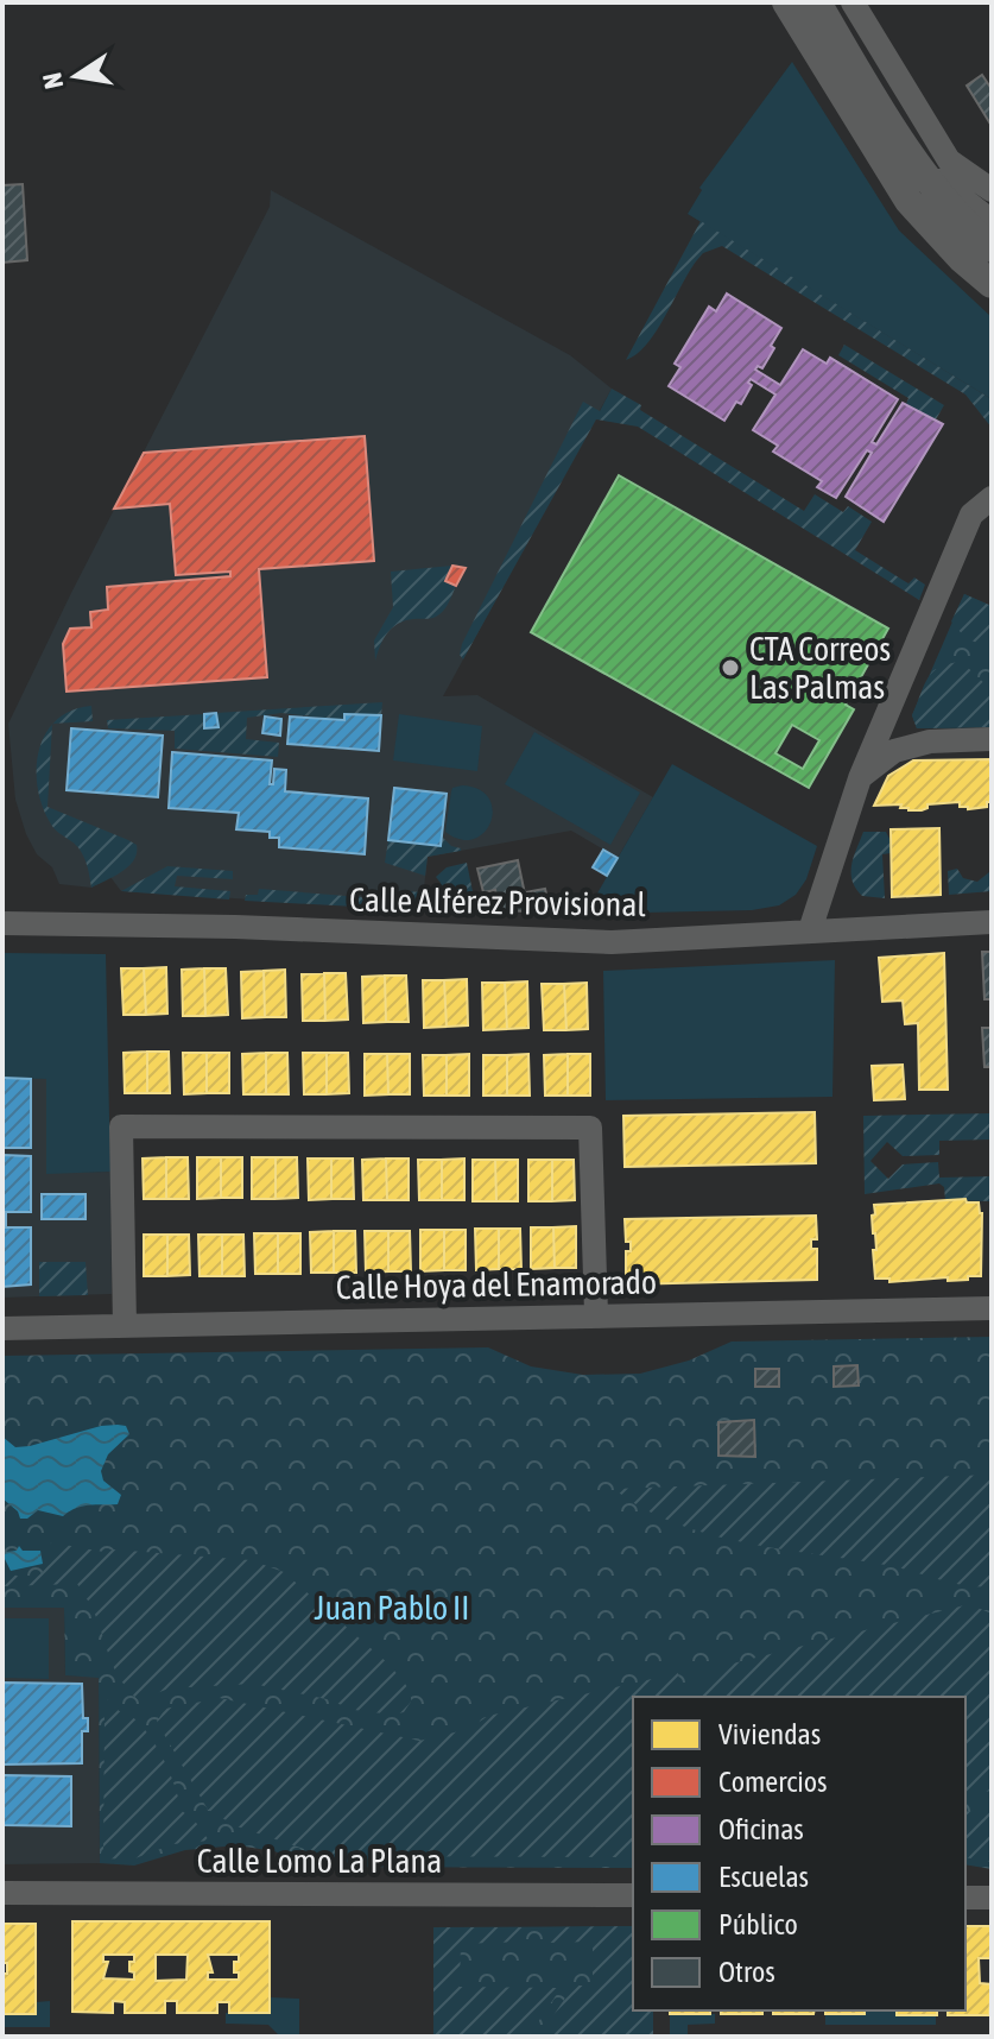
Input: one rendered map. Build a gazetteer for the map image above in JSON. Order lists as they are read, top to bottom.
{
  "streets": {
    "street": ["Calle Alférez Provisional", "Calle Hoya del Enamorado", "Calle Lomo La Plana"]
  },
  "parks": ["Juan Pablo II"],
  "places": ["CTA Correos Las Palmas"],
  "legend": [
    "Viviendas",
    "Comercios",
    "Oficinas",
    "Escuelas",
    "Público",
    "Otros"
  ],
  "north": "left"
}
